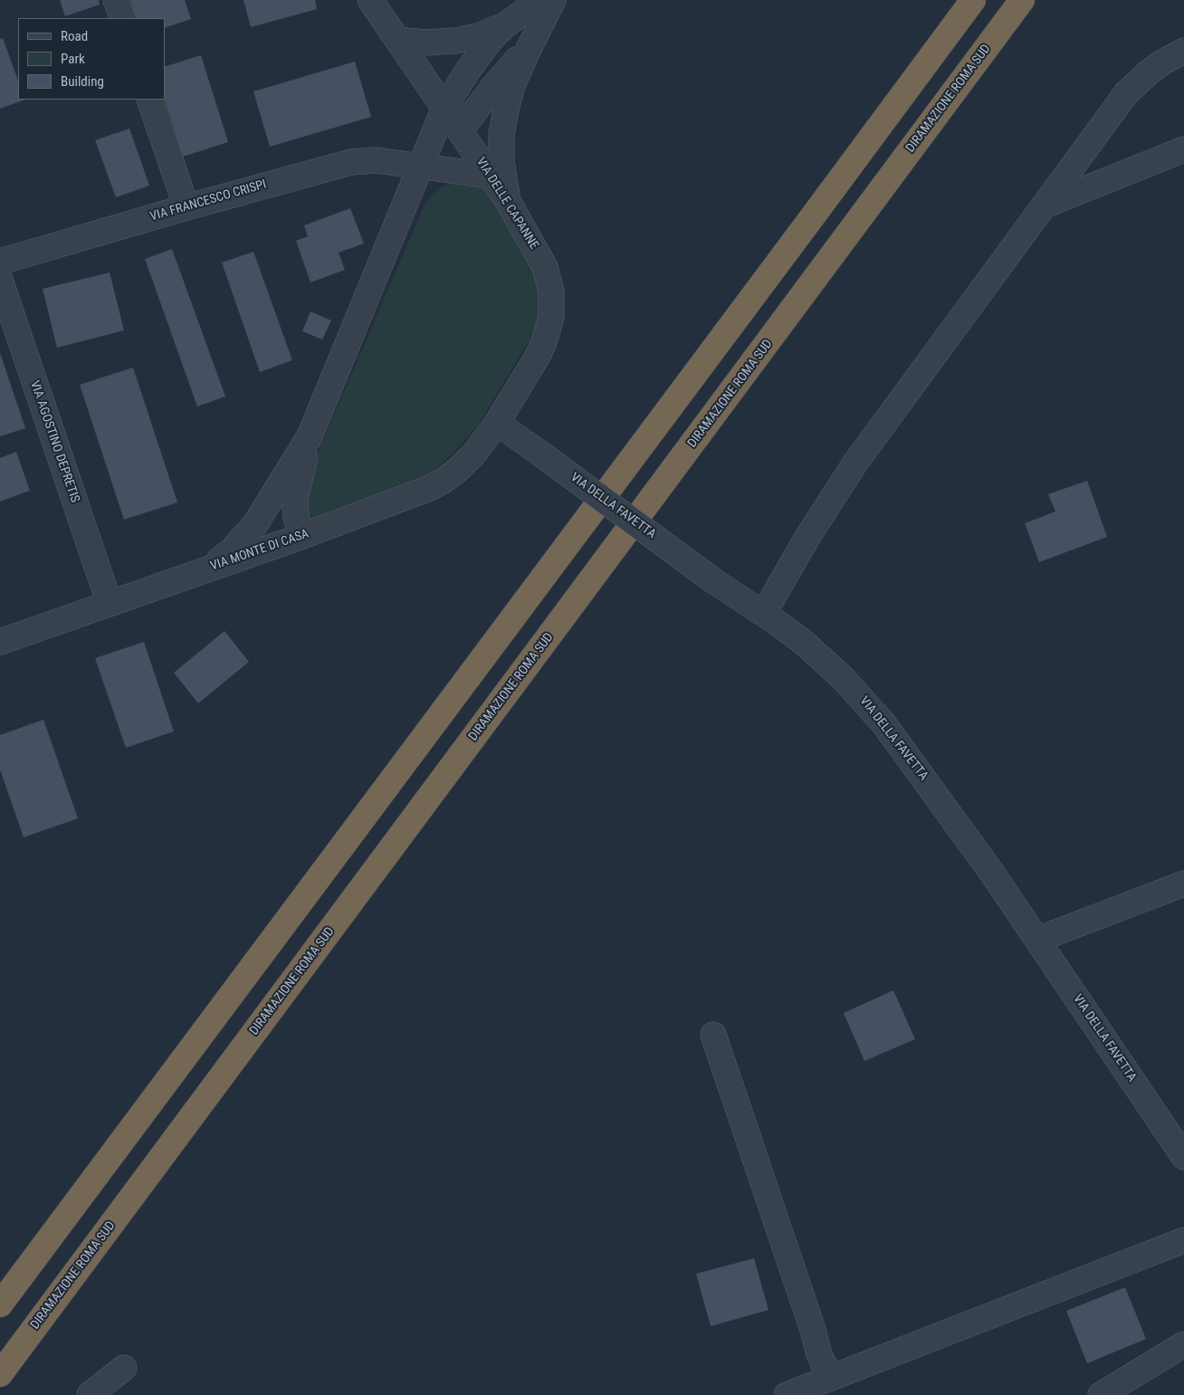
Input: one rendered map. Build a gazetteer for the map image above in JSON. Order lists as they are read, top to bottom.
{
  "streets": {
    "highway": ["DIRAMAZIONE ROMA SUD"],
    "street": [
      "VIA FRANCESCO CRISPI",
      "VIA DELLE CAPANNE",
      "VIA AGOSTINO DEPRETIS",
      "VIA DELLA FAVETTA",
      "VIA MONTE DI CASA"
    ]
  },
  "crossings": [
    ["VIA FRANCESCO CRISPI", "VIA DELLE CAPANNE"],
    ["VIA DELLE CAPANNE", "VIA DELLA FAVETTA"],
    ["VIA DELLE CAPANNE", "VIA MONTE DI CASA"],
    ["VIA AGOSTINO DEPRETIS", "VIA MONTE DI CASA"],
    ["VIA DELLA FAVETTA", "VIA MONTE DI CASA"]
  ],
  "legend": ["Road", "Park", "Building"]
}
